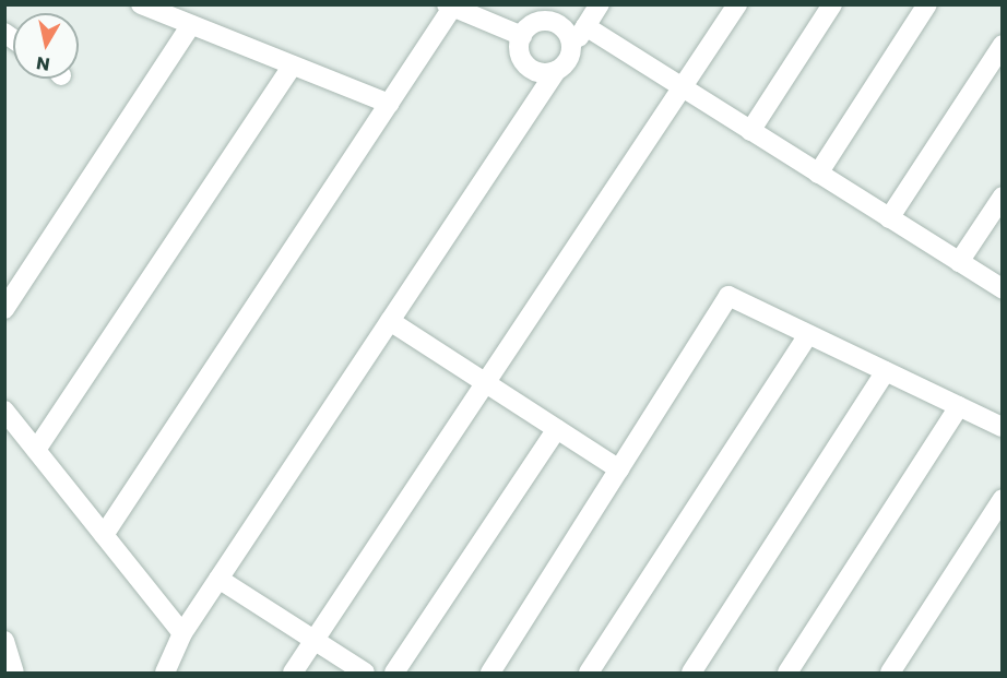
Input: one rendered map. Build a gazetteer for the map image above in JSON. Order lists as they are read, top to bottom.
{
  "north": "bottom"
}
